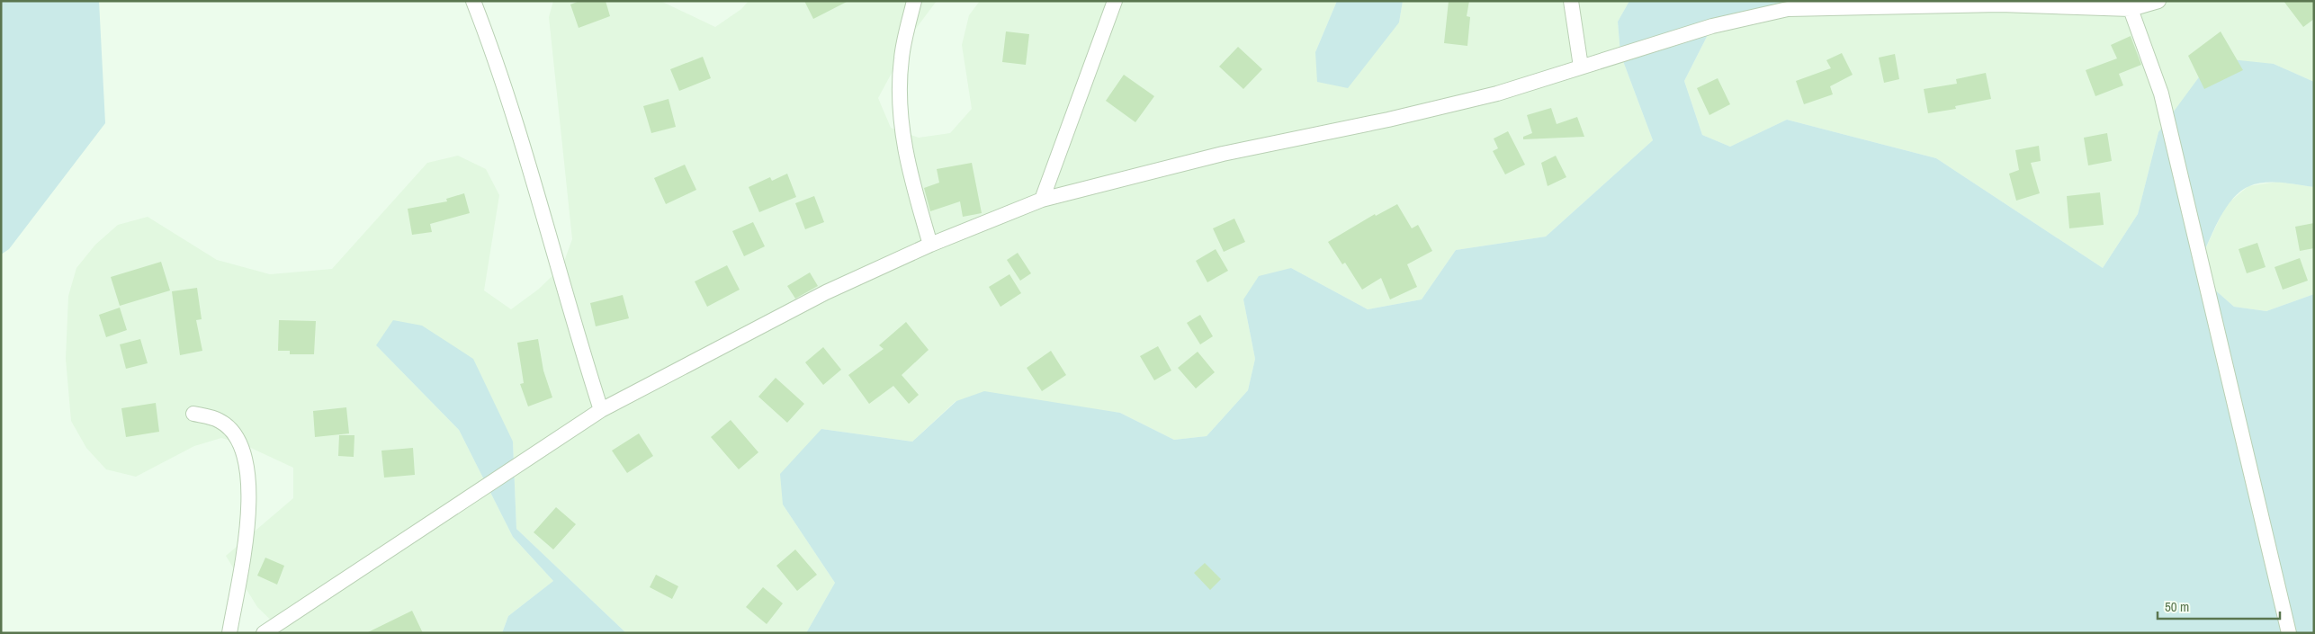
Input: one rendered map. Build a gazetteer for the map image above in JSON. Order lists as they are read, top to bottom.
{
  "scale_bar": "50 m"
}
